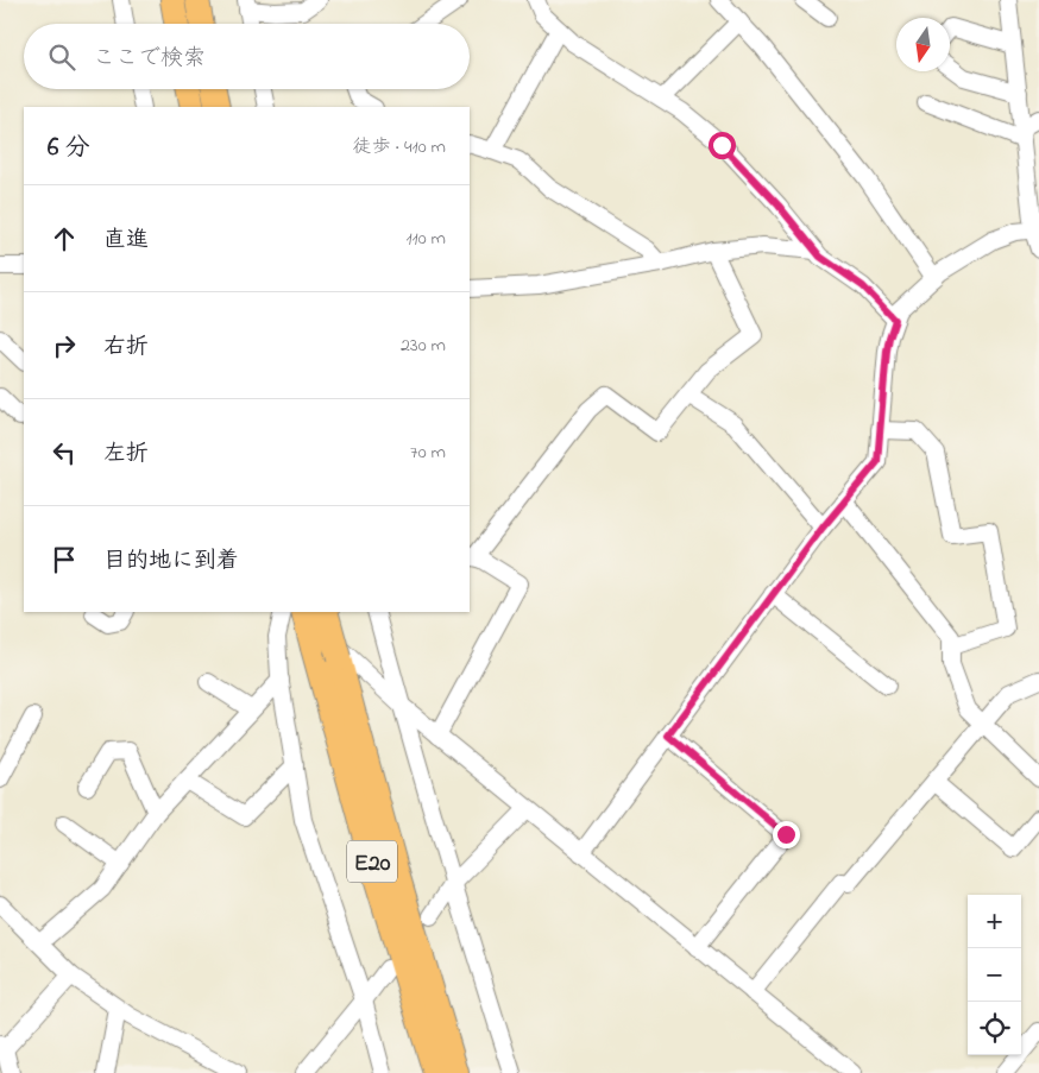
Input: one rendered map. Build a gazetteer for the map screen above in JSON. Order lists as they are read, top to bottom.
{
  "streets": {
    "highway": ["E20"]
  },
  "north": "bottom",
  "page": {
    "search": "ここで検索",
    "heading": ["6 分", "徒歩 · 410 m"],
    "list": [
      ["直進", "110 m"],
      ["右折", "230 m"],
      ["左折", "70 m"],
      "目的地に到着"
    ],
    "map_buttons": ["+", "−"]
  }
}
